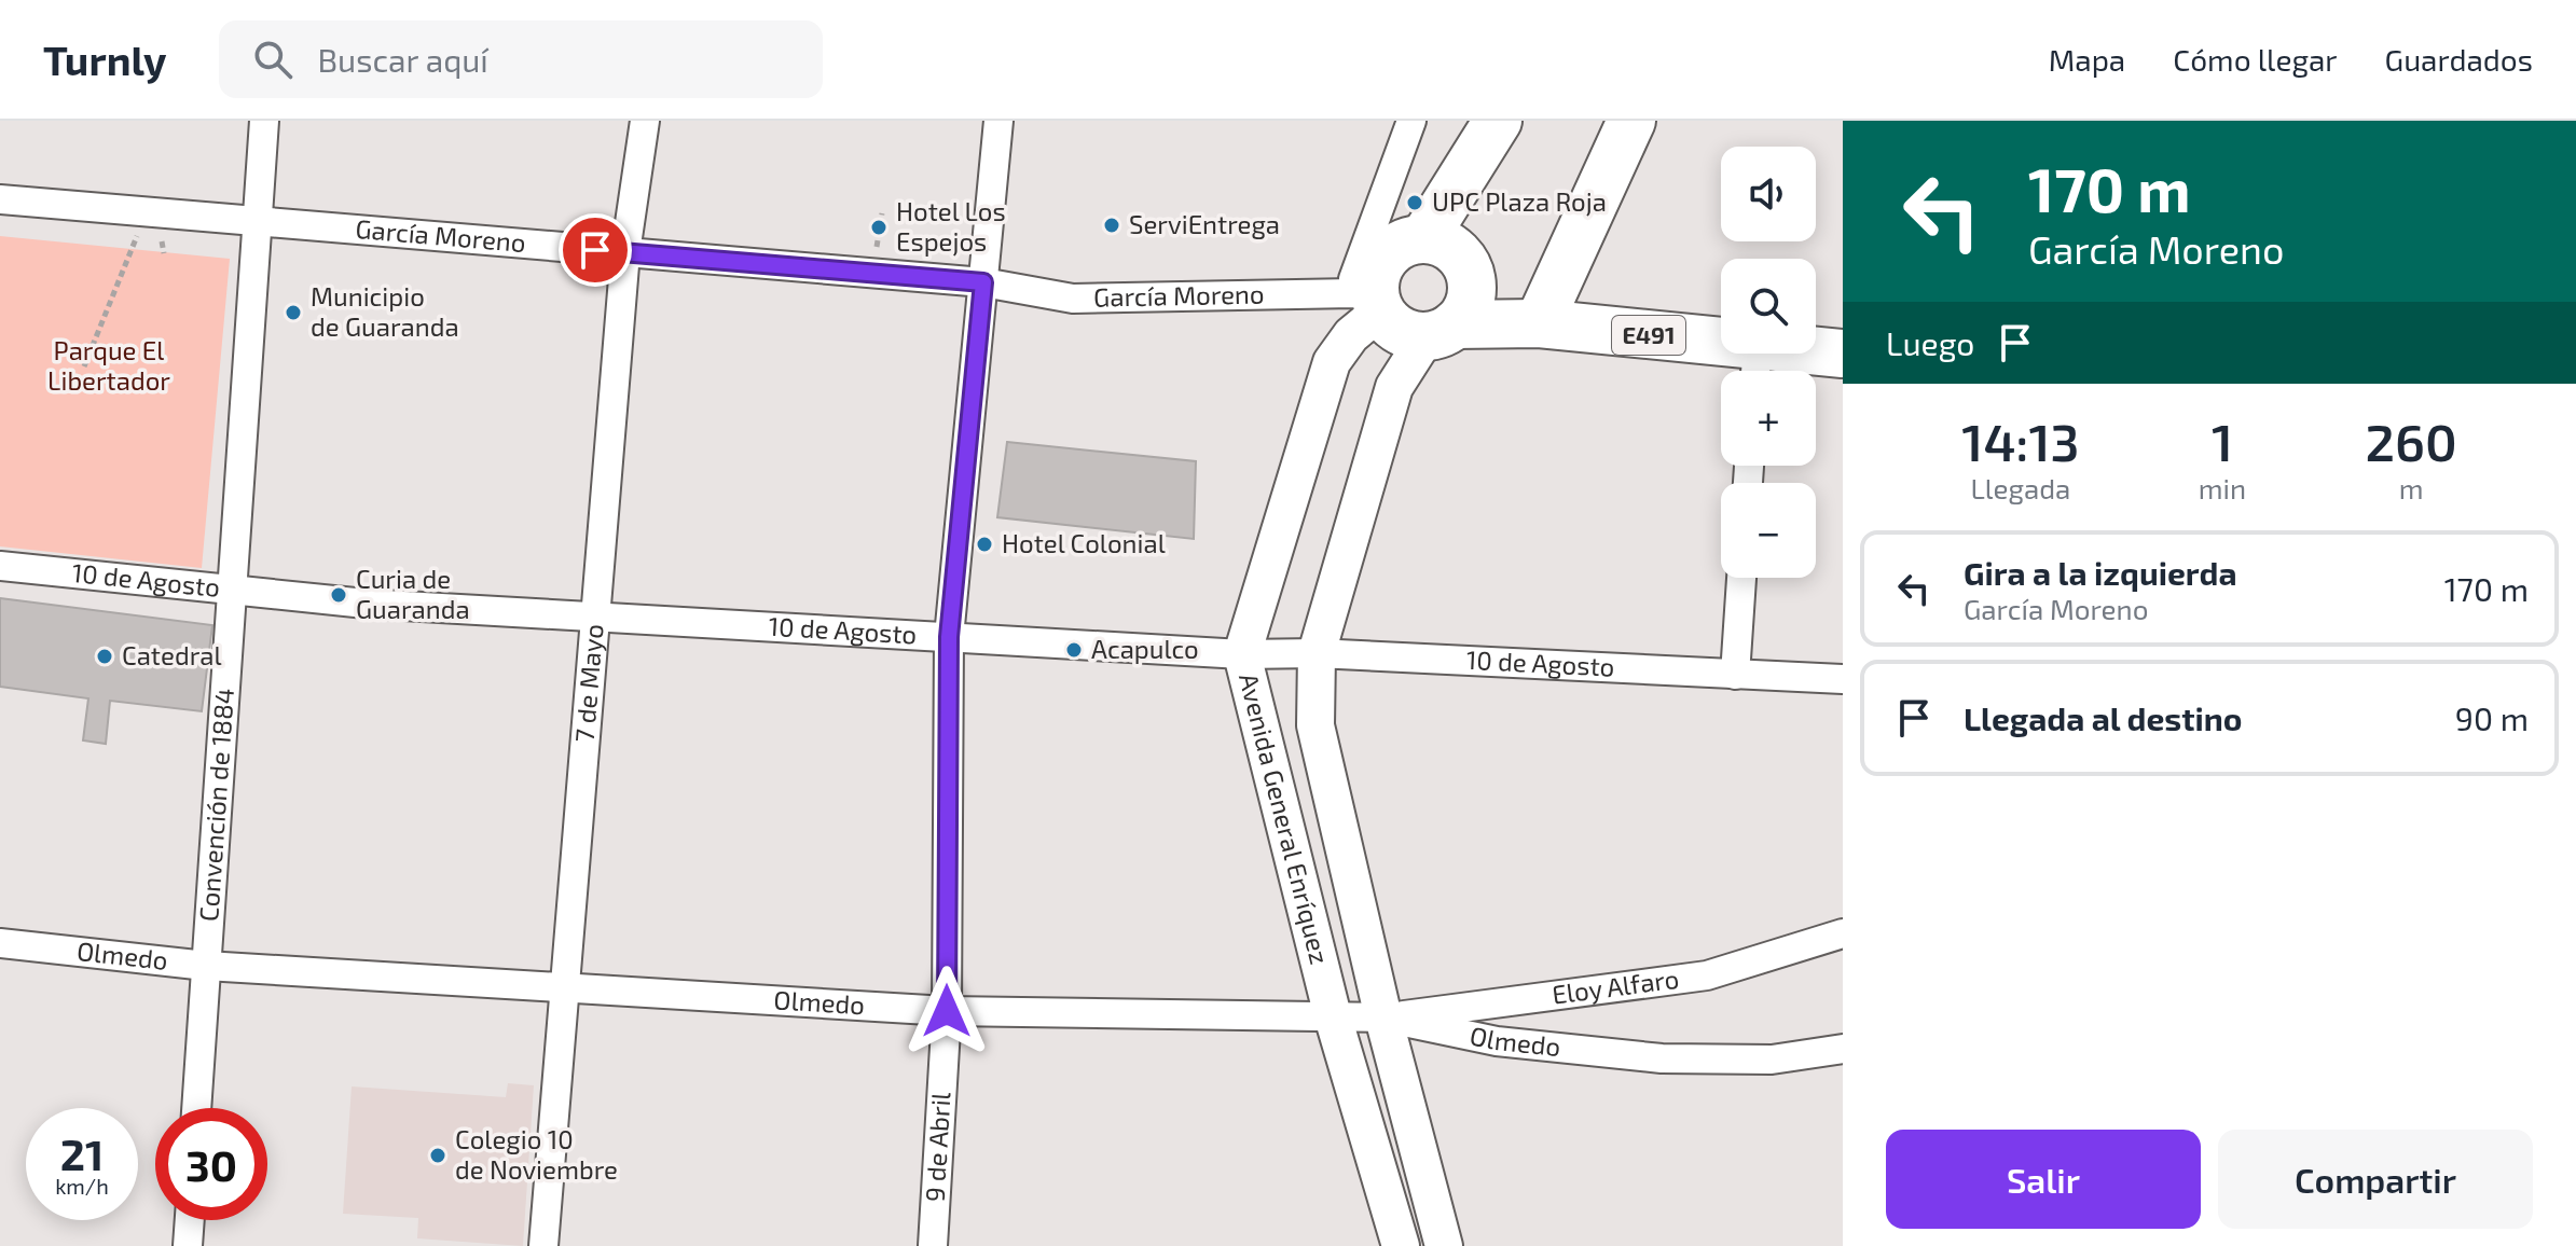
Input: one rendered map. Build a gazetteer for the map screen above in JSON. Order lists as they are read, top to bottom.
{
  "streets": {
    "highway": ["E491"],
    "street": [
      "García Moreno",
      "10 de Agosto",
      "7 de Mayo",
      "Convención de 1884",
      "Avenida General Enríquez",
      "Olmedo",
      "Eloy Alfaro",
      "9 de Abril"
    ]
  },
  "crossings": [
    ["García Moreno", "E491"],
    ["García Moreno", "7 de Mayo"],
    ["García Moreno", "Convención de 1884"],
    ["García Moreno", "Avenida General Enríquez"],
    ["García Moreno", "9 de Abril"],
    ["E491", "Avenida General Enríquez"],
    ["10 de Agosto", "7 de Mayo"],
    ["10 de Agosto", "Convención de 1884"],
    ["10 de Agosto", "Avenida General Enríquez"],
    ["10 de Agosto", "9 de Abril"],
    ["7 de Mayo", "Olmedo"],
    ["Convención de 1884", "Olmedo"],
    ["Avenida General Enríquez", "Olmedo"],
    ["Avenida General Enríquez", "Eloy Alfaro"],
    ["Olmedo", "Eloy Alfaro"],
    ["Olmedo", "9 de Abril"]
  ],
  "parks": ["Parque El Libertador"],
  "places": [
    "UPC Plaza Roja",
    "ServiEntrega",
    "Hotel Los Espejos",
    "Municipio de Guaranda",
    "Hotel Colonial",
    "Curia de Guaranda",
    "Acapulco",
    "Catedral",
    "Colegio 10 de Noviembre"
  ],
  "page": {
    "header": "Turnly",
    "search": "Buscar aquí",
    "nav": ["Mapa", "Cómo llegar", "Guardados"],
    "turn": ["170 m", "García Moreno"],
    "map_buttons": ["+", "−"],
    "then": "Luego",
    "eta": [
      "14:13",
      "Llegada",
      "1",
      "min",
      "260",
      "m"
    ],
    "list": [
      {
        "name": "Gira a la izquierda",
        "note": "García Moreno",
        "value": "170 m"
      },
      {
        "name": "Llegada al destino",
        "value": "90 m"
      }
    ],
    "speed": "21 km/h",
    "limit": "30",
    "buttons": ["Salir", "Compartir"]
  }
}
